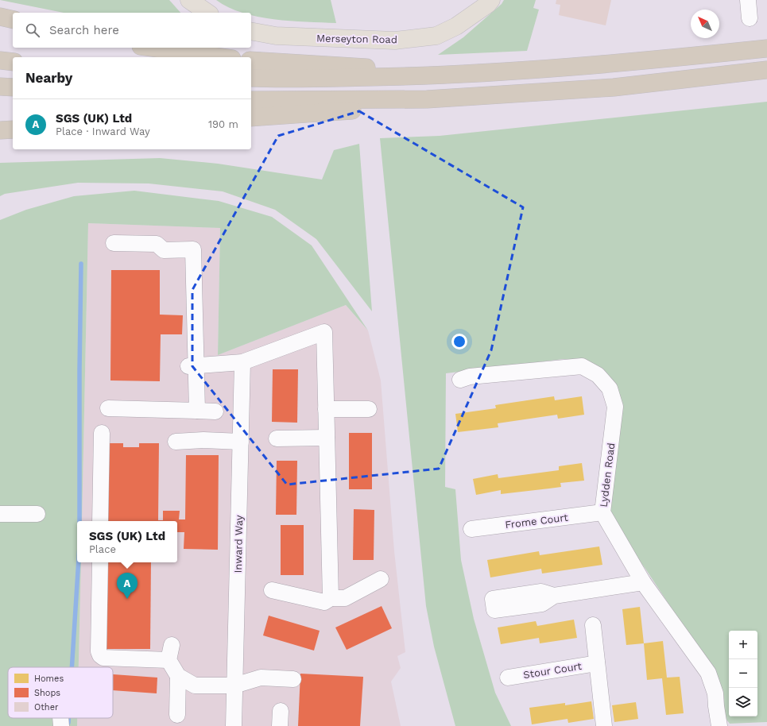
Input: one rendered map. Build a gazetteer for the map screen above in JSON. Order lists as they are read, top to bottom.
{
  "streets": {
    "main road": ["Merseyton Road"],
    "street": [
      "Lydden Road",
      "Frome Court",
      "Inward Way",
      "Stour Court"
    ]
  },
  "crossings": [
    ["Lydden Road", "Frome Court"]
  ],
  "legend": ["Homes", "Shops", "Other"],
  "north": "top left",
  "page": {
    "search": "Search here",
    "heading": "Nearby",
    "list": [
      {
        "mark": "A",
        "name": "SGS (UK) Ltd",
        "note": "Place · Inward Way",
        "value": "190 m"
      }
    ],
    "popup": ["SGS (UK) Ltd", "Place"],
    "pins": "A",
    "map_buttons": ["+", "−"]
  }
}
